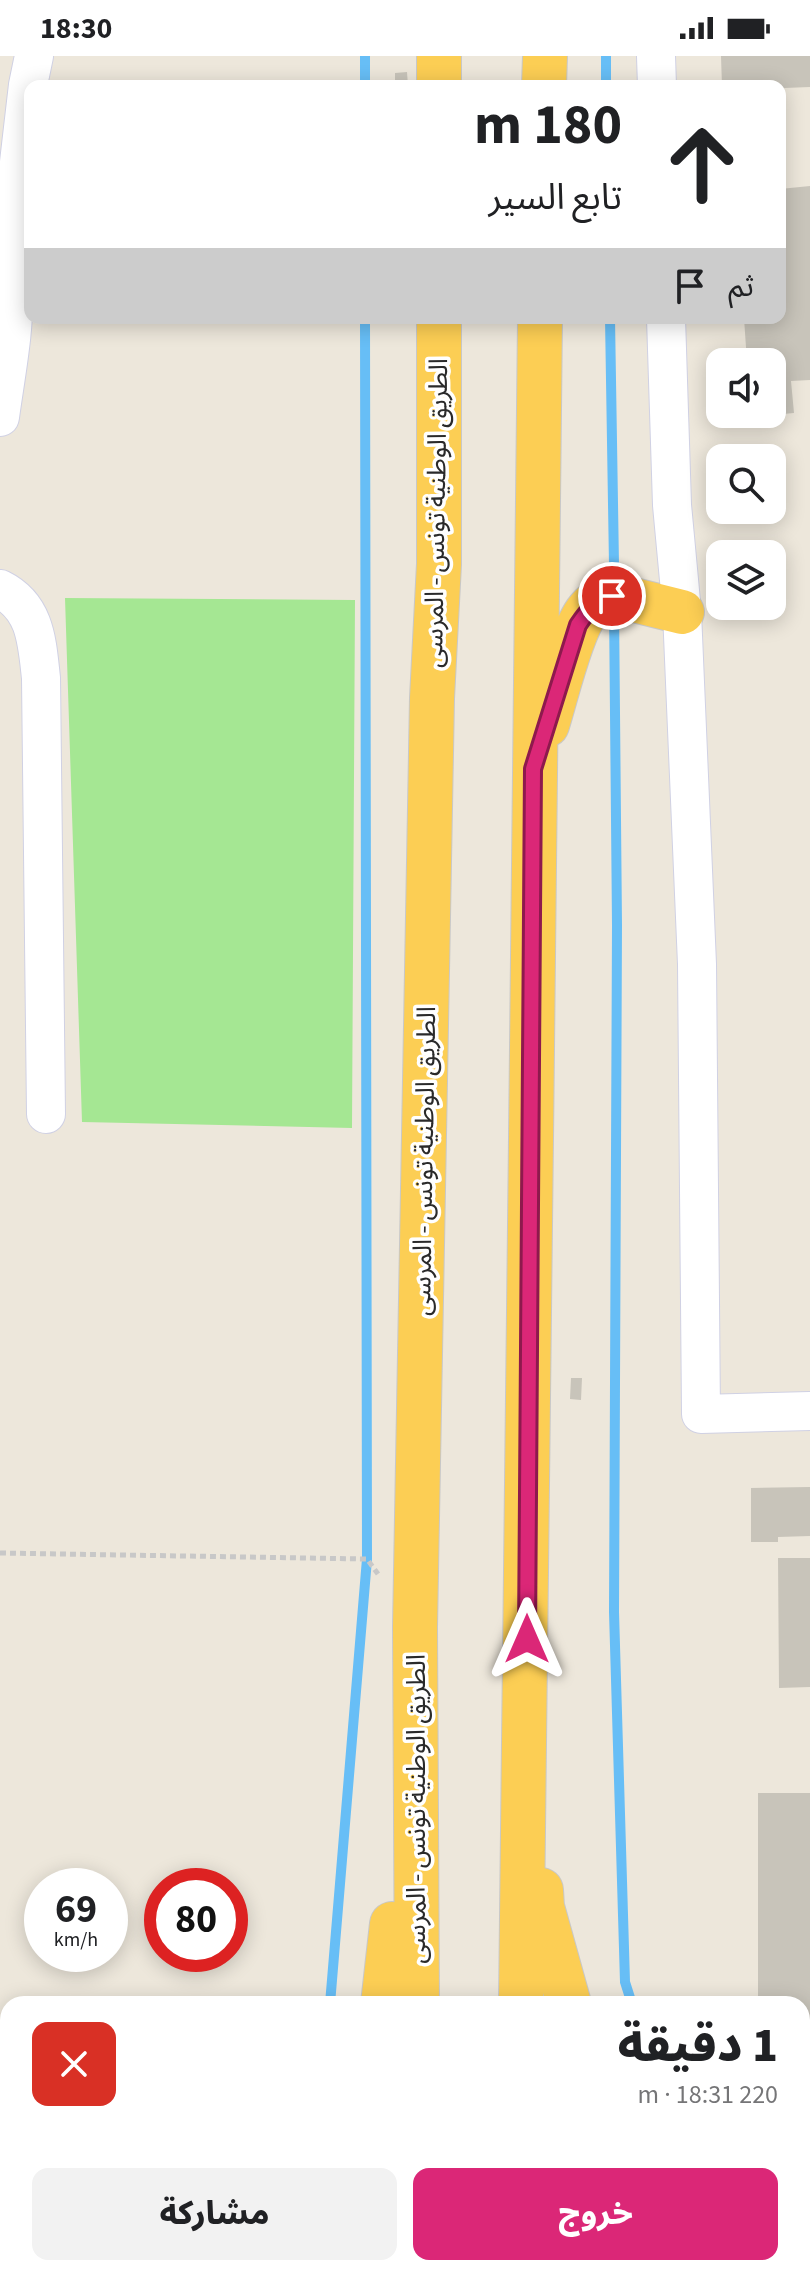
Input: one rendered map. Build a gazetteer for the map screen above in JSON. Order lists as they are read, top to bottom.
{
  "streets": {
    "highway": ["الطريق الوطنية تونس - المرسى"]
  },
  "page": {
    "status": "18:30",
    "turn": ["180 m", "تابع السير"],
    "then": "ثم",
    "speed": "69 km/h",
    "limit": "80",
    "heading": ["1 دقيقة", "220 m · 18:31"],
    "buttons": ["خروج", "مشاركة"]
  }
}
